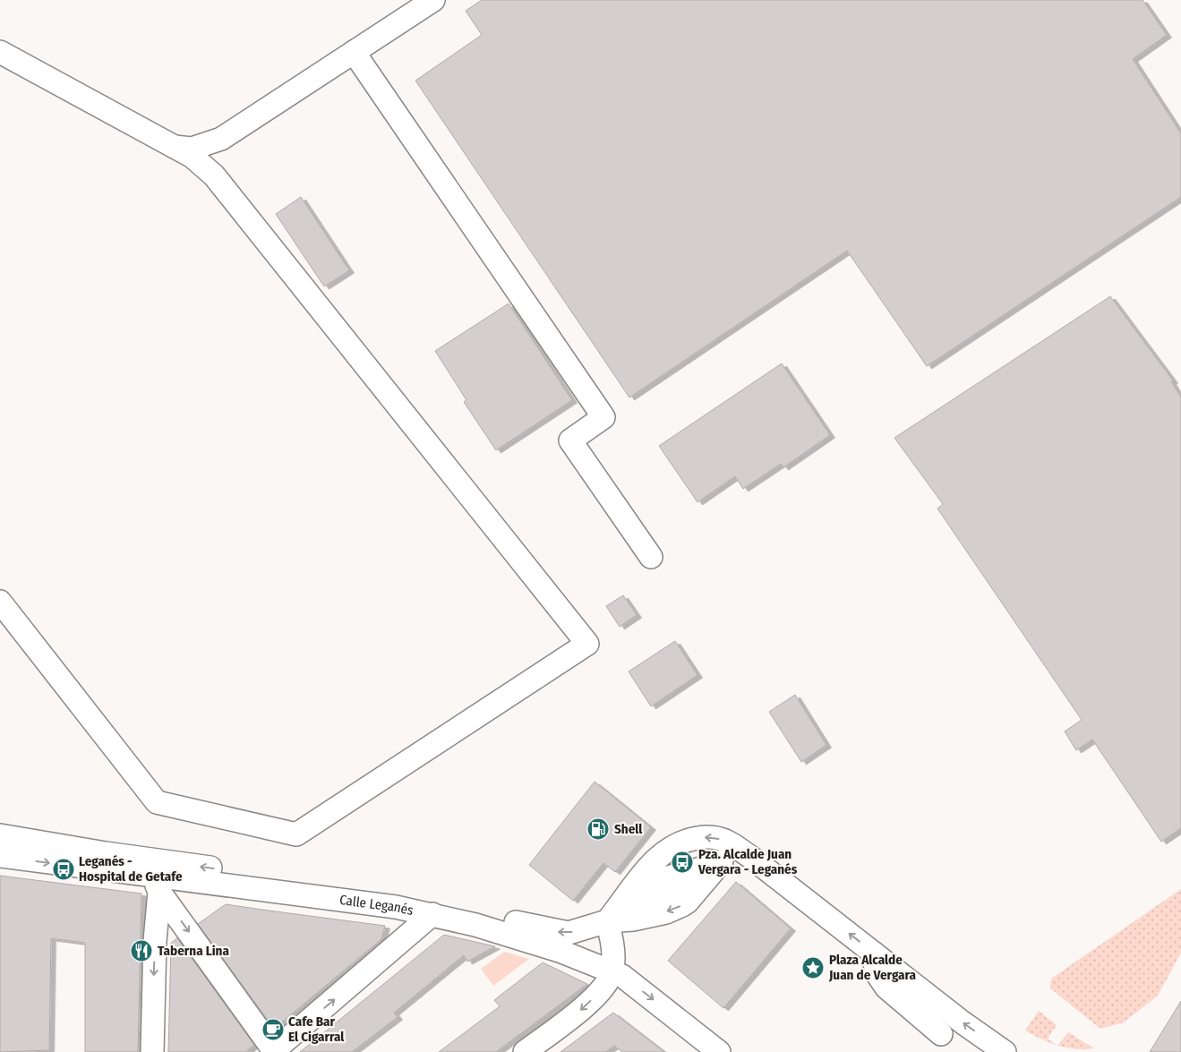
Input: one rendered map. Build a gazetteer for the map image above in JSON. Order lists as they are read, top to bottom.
{
  "streets": {
    "street": ["Calle Leganés"]
  },
  "places": {
    "fuel station": ["Shell"],
    "bus stop": ["Pza. Alcalde Juan Vergara - Leganés", "Leganés - Hospital de Getafe"],
    "restaurant": ["Taberna Lina"],
    "place": ["Plaza Alcalde Juan de Vergara"],
    "cafe": ["Cafe Bar El Cigarral"]
  }
}
